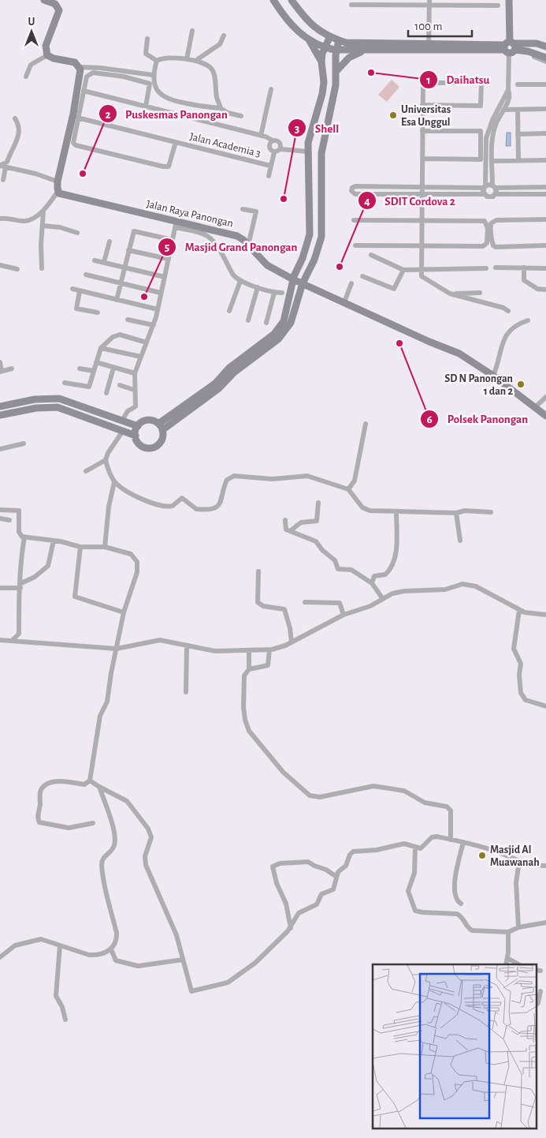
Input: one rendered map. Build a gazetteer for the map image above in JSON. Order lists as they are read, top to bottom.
{
  "streets": {
    "street": ["Jalan Academia 3", "Jalan Raya Panongan"]
  },
  "places": [
    "Daihatsu",
    "Universitas Esa Unggul",
    "Puskesmas Panongan",
    "Shell",
    "SDIT Cordova 2",
    "Masjid Grand Panongan",
    "Polsek Panongan",
    "SD N Panongan 1 dan 2",
    "Masjid Al Muawanah"
  ],
  "scale_bar": "100 m",
  "north": "top"
}
